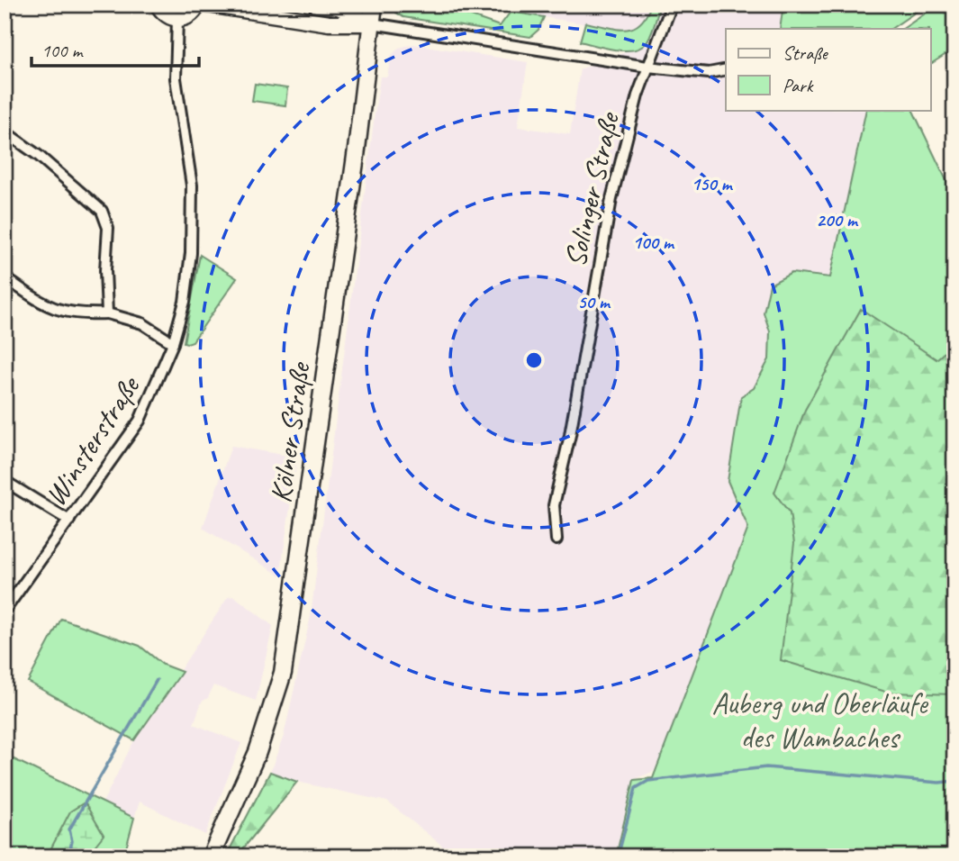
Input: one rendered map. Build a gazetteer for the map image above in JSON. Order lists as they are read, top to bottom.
{
  "streets": {
    "main road": ["Kölner Straße"],
    "street": ["Solinger Straße", "Winsterstraße"]
  },
  "parks": ["Auberg und Oberläufe des Wambaches"],
  "legend": ["Straße", "Park"],
  "scale_bar": "100 m",
  "rings": [
    "150 m",
    "200 m",
    "100 m",
    "50 m"
  ]
}
